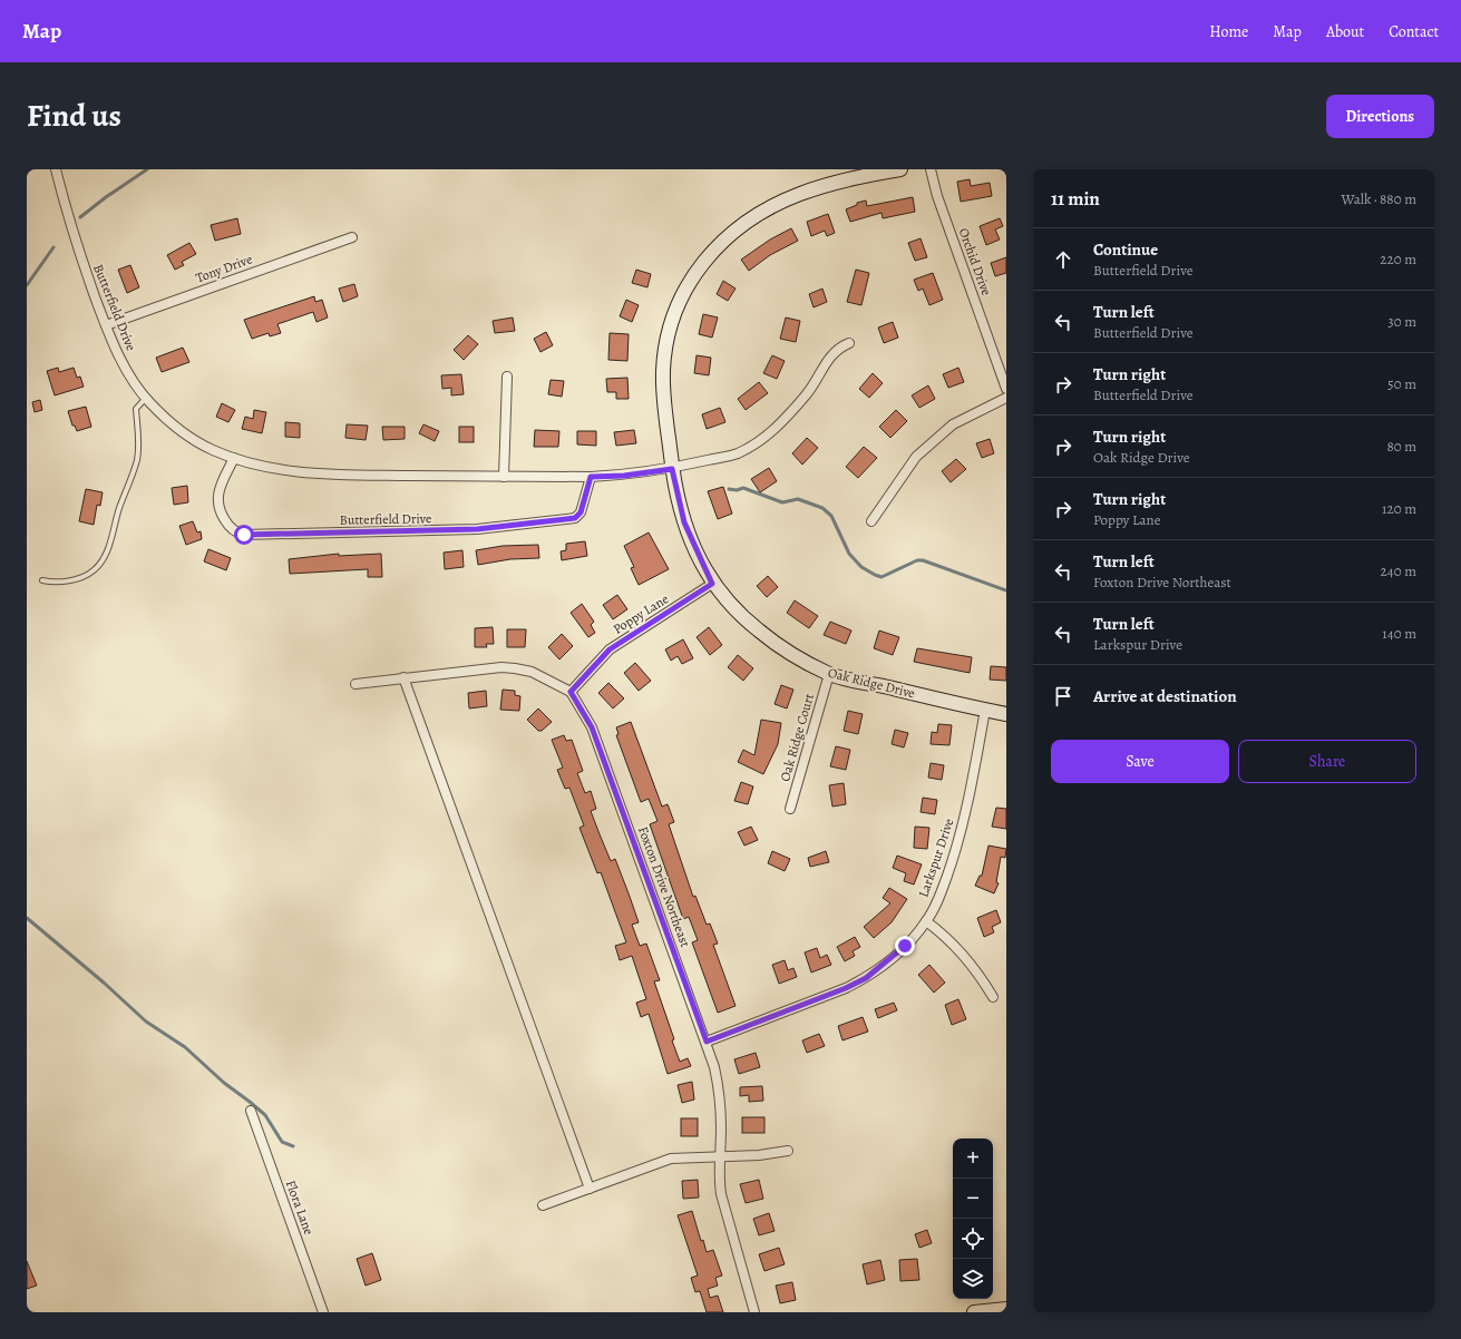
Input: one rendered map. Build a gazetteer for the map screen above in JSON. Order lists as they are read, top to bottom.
{
  "streets": {
    "street": [
      "Orchid Drive",
      "Tony Drive",
      "Butterfield Drive",
      "Poppy Lane",
      "Oak Ridge Drive",
      "Oak Ridge Court",
      "Larkspur Drive",
      "Foxton Drive Northeast",
      "Flora Lane"
    ]
  },
  "crossings": [
    ["Tony Drive", "Butterfield Drive"],
    ["Butterfield Drive", "Oak Ridge Drive"],
    ["Poppy Lane", "Oak Ridge Drive"],
    ["Poppy Lane", "Foxton Drive Northeast"],
    ["Oak Ridge Drive", "Oak Ridge Court"],
    ["Oak Ridge Drive", "Larkspur Drive"],
    ["Larkspur Drive", "Foxton Drive Northeast"]
  ],
  "page": {
    "header": "Map",
    "nav": [
      "Home",
      "Map",
      "About",
      "Contact"
    ],
    "title": "Find us",
    "buttons": [
      "Directions",
      ["Save", "Share"]
    ],
    "heading": ["11 min", "Walk · 880 m"],
    "list": [
      ["Continue", "Butterfield Drive", "220 m"],
      ["Turn left", "Butterfield Drive", "30 m"],
      ["Turn right", "Butterfield Drive", "50 m"],
      ["Turn right", "Oak Ridge Drive", "80 m"],
      ["Turn right", "Poppy Lane", "120 m"],
      ["Turn left", "Foxton Drive Northeast", "240 m"],
      ["Turn left", "Larkspur Drive", "140 m"],
      "Arrive at destination"
    ],
    "map_buttons": ["+", "−"]
  }
}
